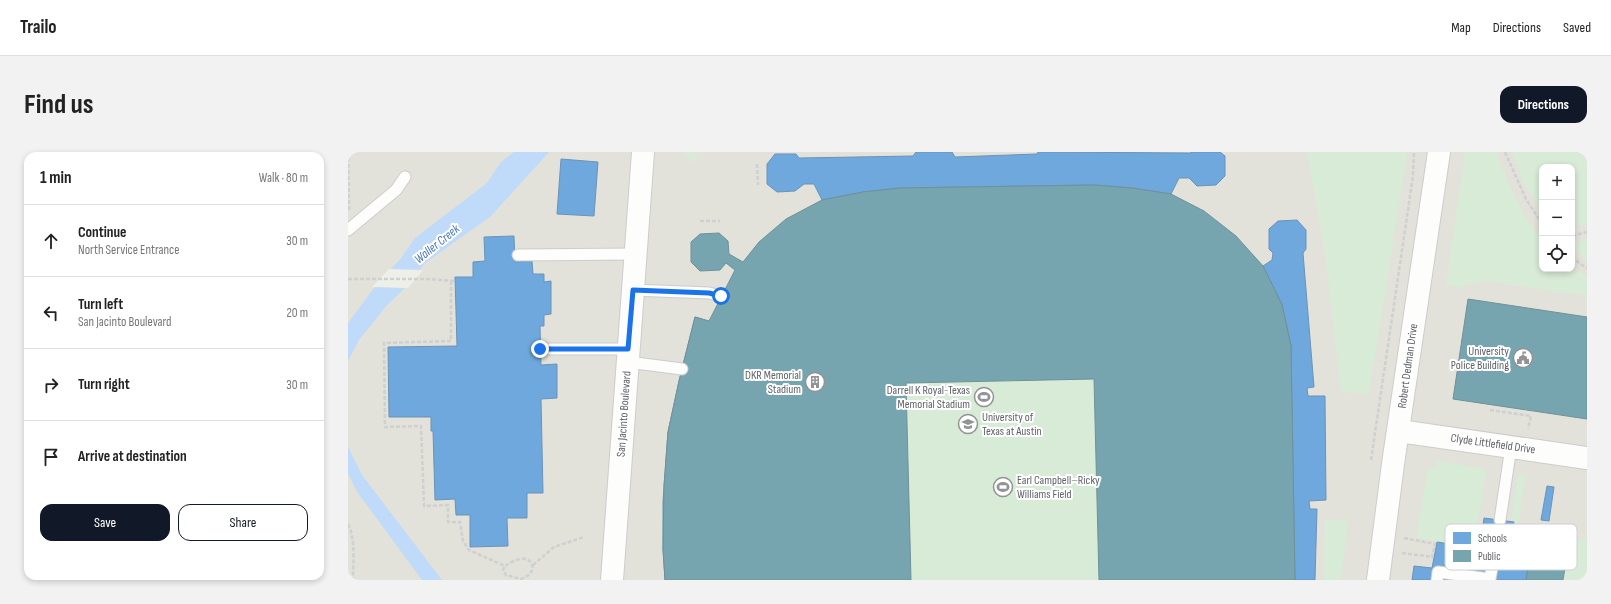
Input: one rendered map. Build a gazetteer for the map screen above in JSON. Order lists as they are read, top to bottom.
{
  "streets": {
    "street": ["Robert Dedman Drive", "San Jacinto Boulevard", "Clyde Littlefield Drive"]
  },
  "crossings": [
    ["Robert Dedman Drive", "Clyde Littlefield Drive"]
  ],
  "water": ["Waller Creek"],
  "places": {
    "public building": ["University Police Building"],
    "building": ["DKR Memorial Stadium"],
    "sports": ["Darrell K Royal-Texas Memorial Stadium", "Earl Campbell–Ricky Williams Field"],
    "school or university": ["University of Texas at Austin"]
  },
  "legend": ["Schools", "Public"],
  "page": {
    "header": "Trailo",
    "nav": ["Map", "Directions", "Saved"],
    "buttons": [
      "Directions",
      ["Save", "Share"]
    ],
    "title": "Find us",
    "heading": ["1 min", "Walk · 80 m"],
    "map_buttons": ["+", "−"],
    "list": [
      ["Continue", "North Service Entrance", "30 m"],
      ["Turn left", "San Jacinto Boulevard", "20 m"],
      ["Turn right", "30 m"],
      "Arrive at destination"
    ]
  }
}
